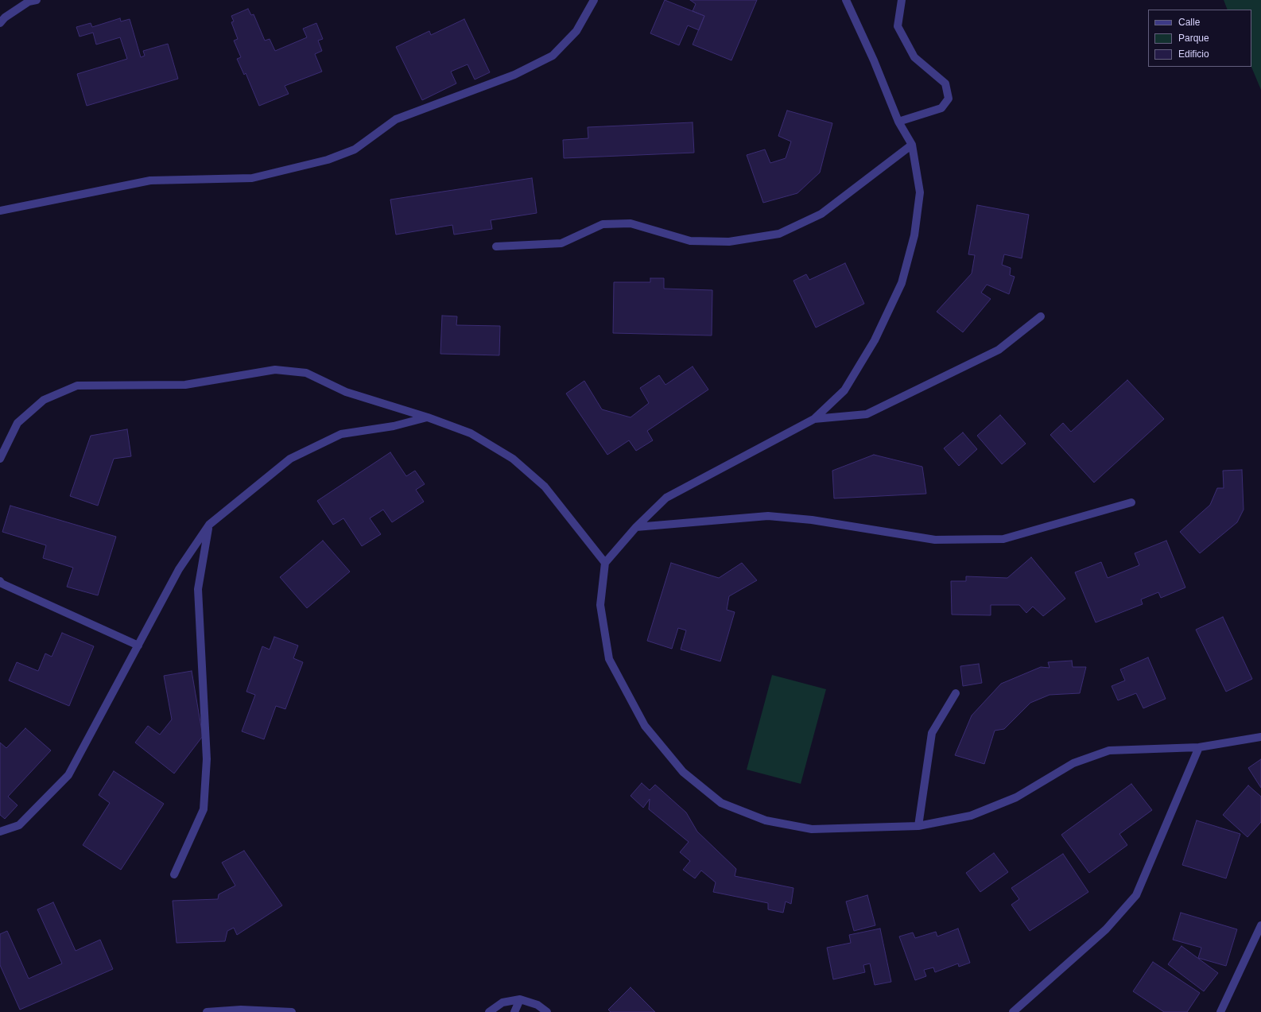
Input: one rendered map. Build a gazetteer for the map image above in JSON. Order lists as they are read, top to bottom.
{
  "legend": ["Calle", "Parque", "Edificio"]
}
